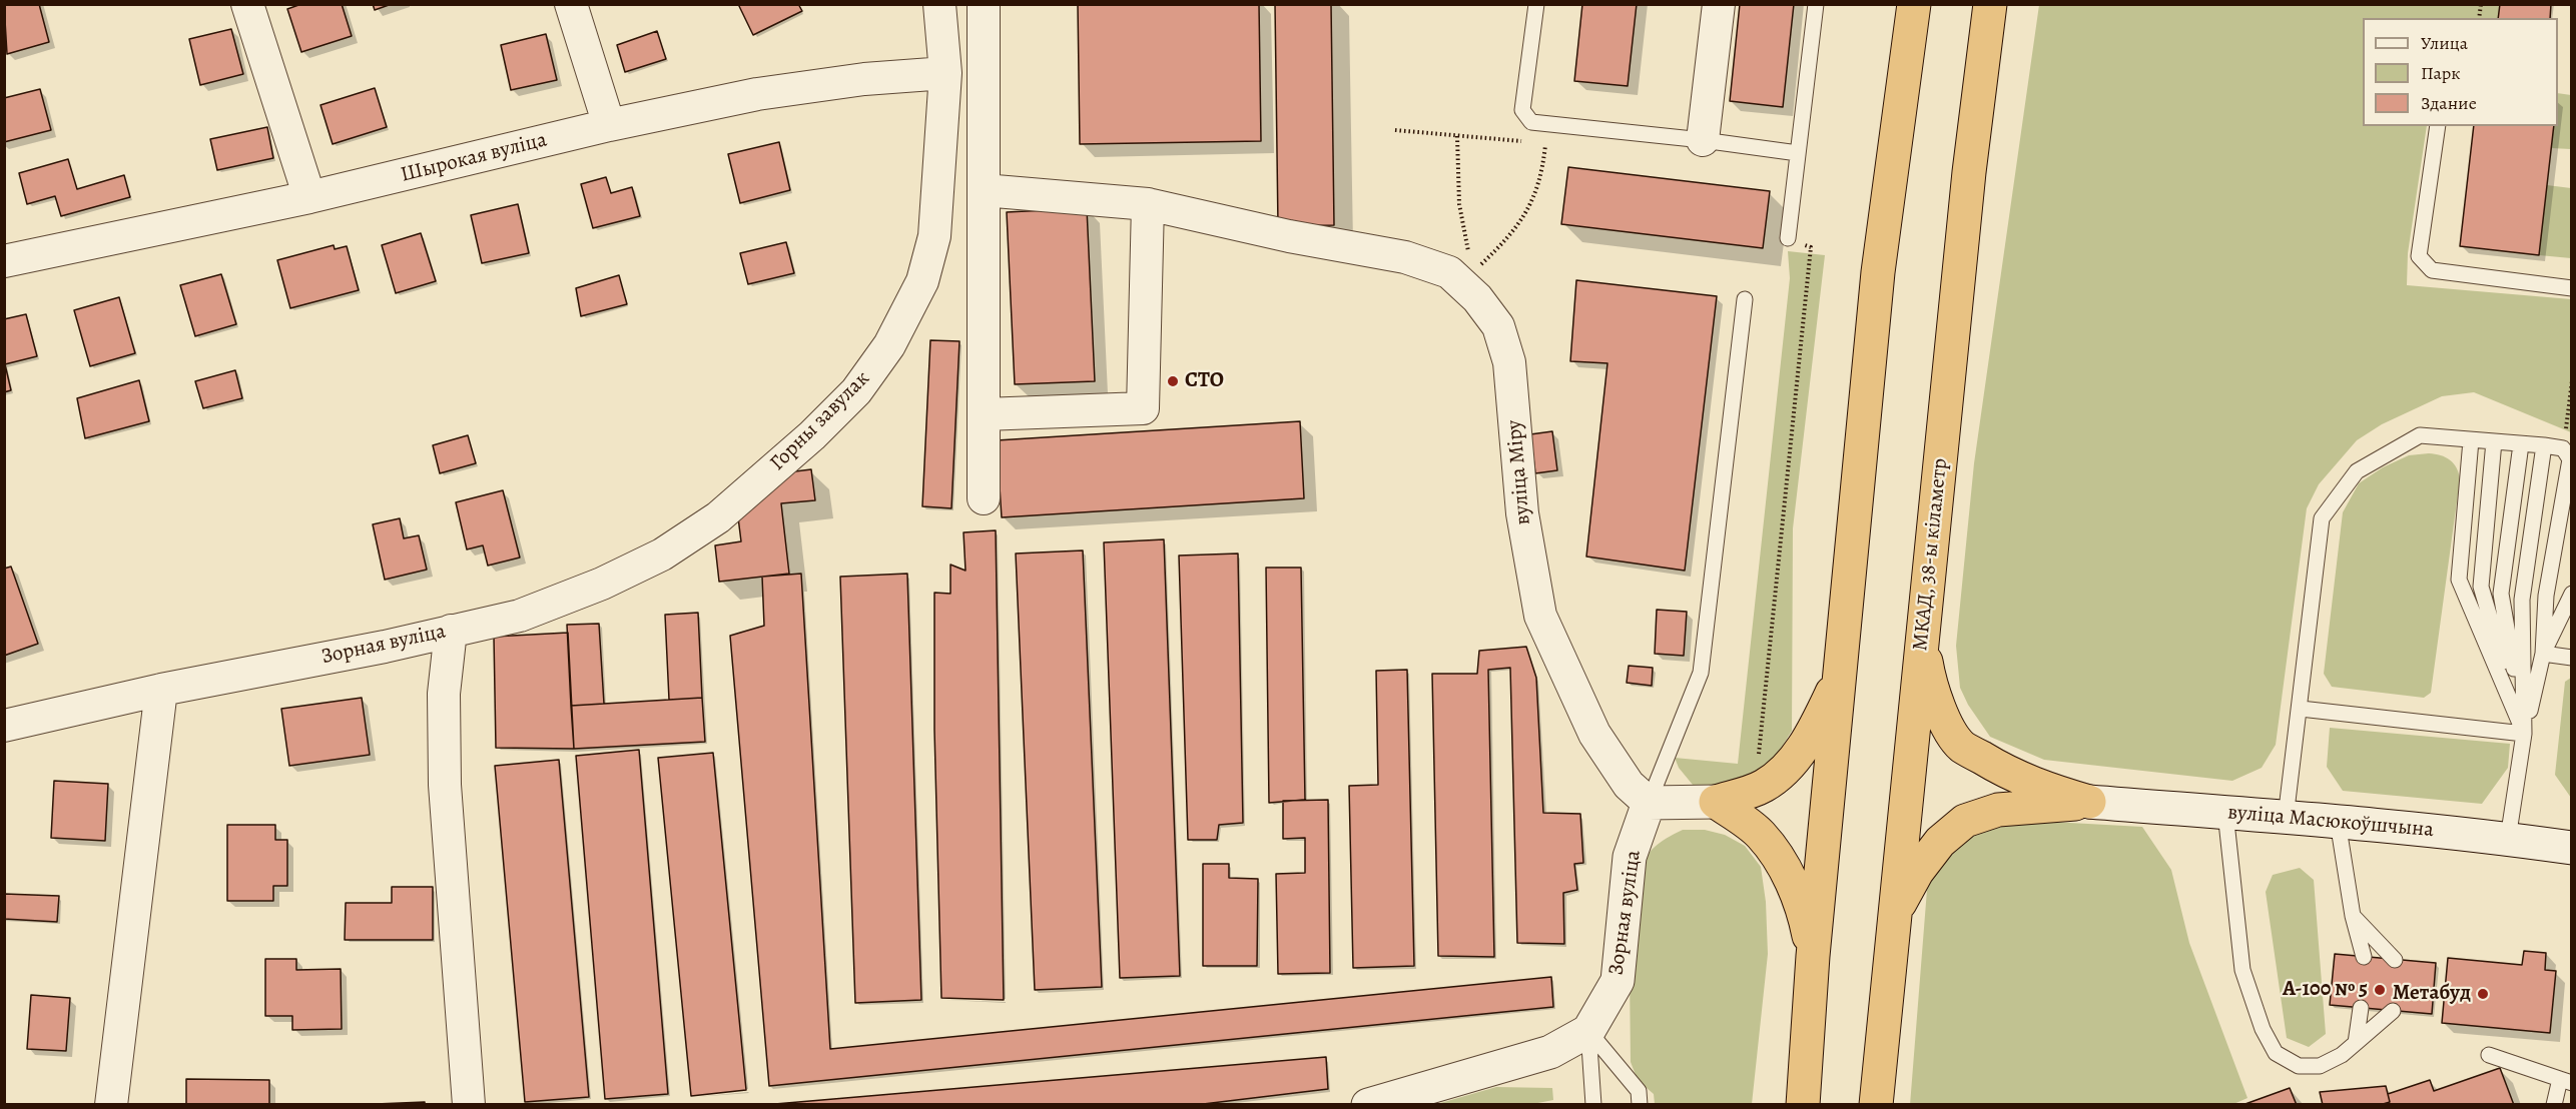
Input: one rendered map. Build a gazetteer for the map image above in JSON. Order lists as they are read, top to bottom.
{
  "streets": {
    "highway": ["МКАД, 38-ы кіламетр"],
    "street": [
      "Шырокая вуліца",
      "Горны завулак",
      "вуліца Міру",
      "Зорная вуліца",
      "вуліца Масюкоўшчына"
    ]
  },
  "crossings": [
    ["Шырокая вуліца", "Горны завулак"],
    ["Горны завулак", "Зорная вуліца"],
    ["вуліца Міру", "Зорная вуліца"]
  ],
  "places": ["СТО", "А-100 № 5", "Метабуд"],
  "legend": ["Улица", "Парк", "Здание"]
}
